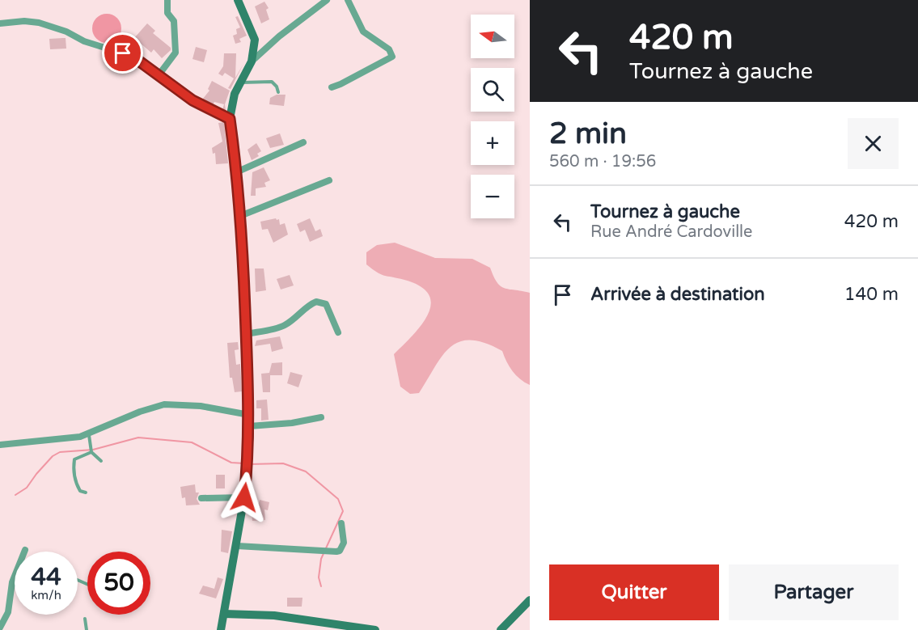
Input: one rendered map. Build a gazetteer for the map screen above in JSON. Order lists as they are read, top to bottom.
{
  "north": "left",
  "page": {
    "turn": ["420 m", "Tournez à gauche"],
    "map_buttons": ["+", "−"],
    "heading": ["2 min", "560 m · 19:56"],
    "list": [
      {
        "name": "Tournez à gauche",
        "note": "Rue André Cardoville",
        "value": "420 m"
      },
      {
        "name": "Arrivée à destination",
        "value": "140 m"
      }
    ],
    "speed": "44 km/h",
    "limit": "50",
    "buttons": ["Quitter", "Partager"]
  }
}
